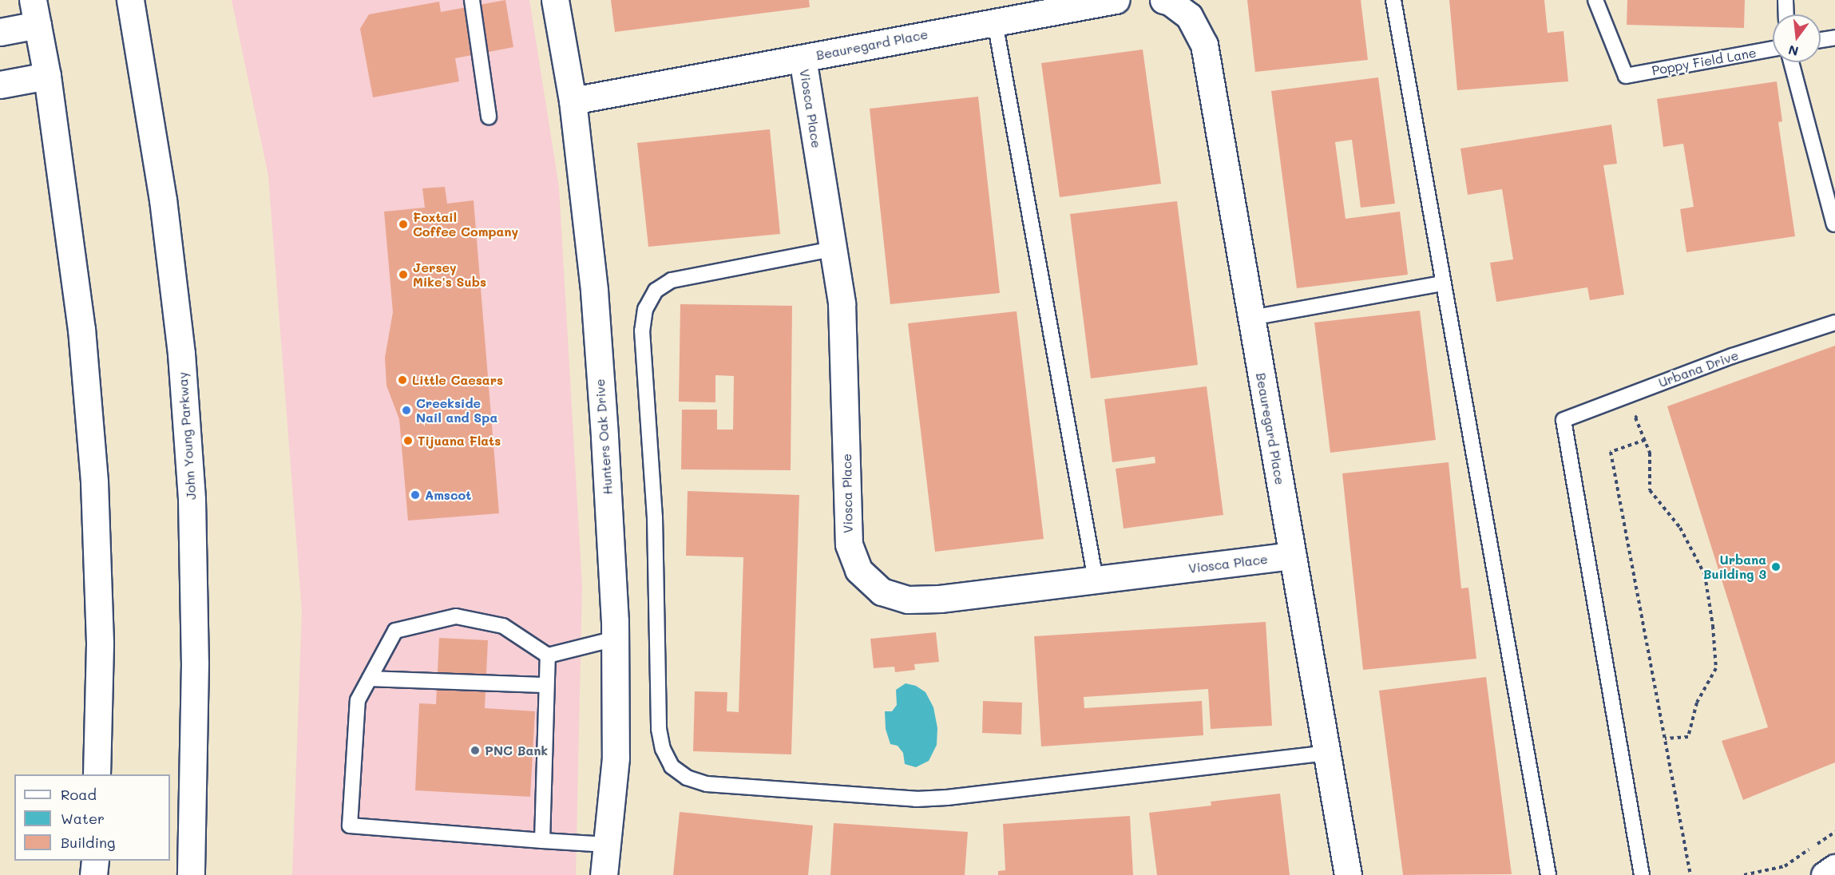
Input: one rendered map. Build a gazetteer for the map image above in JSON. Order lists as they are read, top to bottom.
{
  "streets": {
    "main road": [
      "Beauregard Place",
      "Viosca Place",
      "John Young Parkway",
      "Hunters Oak Drive"
    ],
    "lane": ["Poppy Field Lane", "Urbana Drive"]
  },
  "crossings": [
    ["Beauregard Place", "Viosca Place"],
    ["Beauregard Place", "Hunters Oak Drive"]
  ],
  "places": [
    "Foxtail Coffee Company",
    "Jersey Mike's Subs",
    "Little Caesars",
    "Creekside Nail and Spa",
    "Tijuana Flats",
    "Amscot",
    "Urbana Building 3",
    "PNC Bank"
  ],
  "legend": ["Road", "Water", "Building"],
  "north": "bottom"
}
